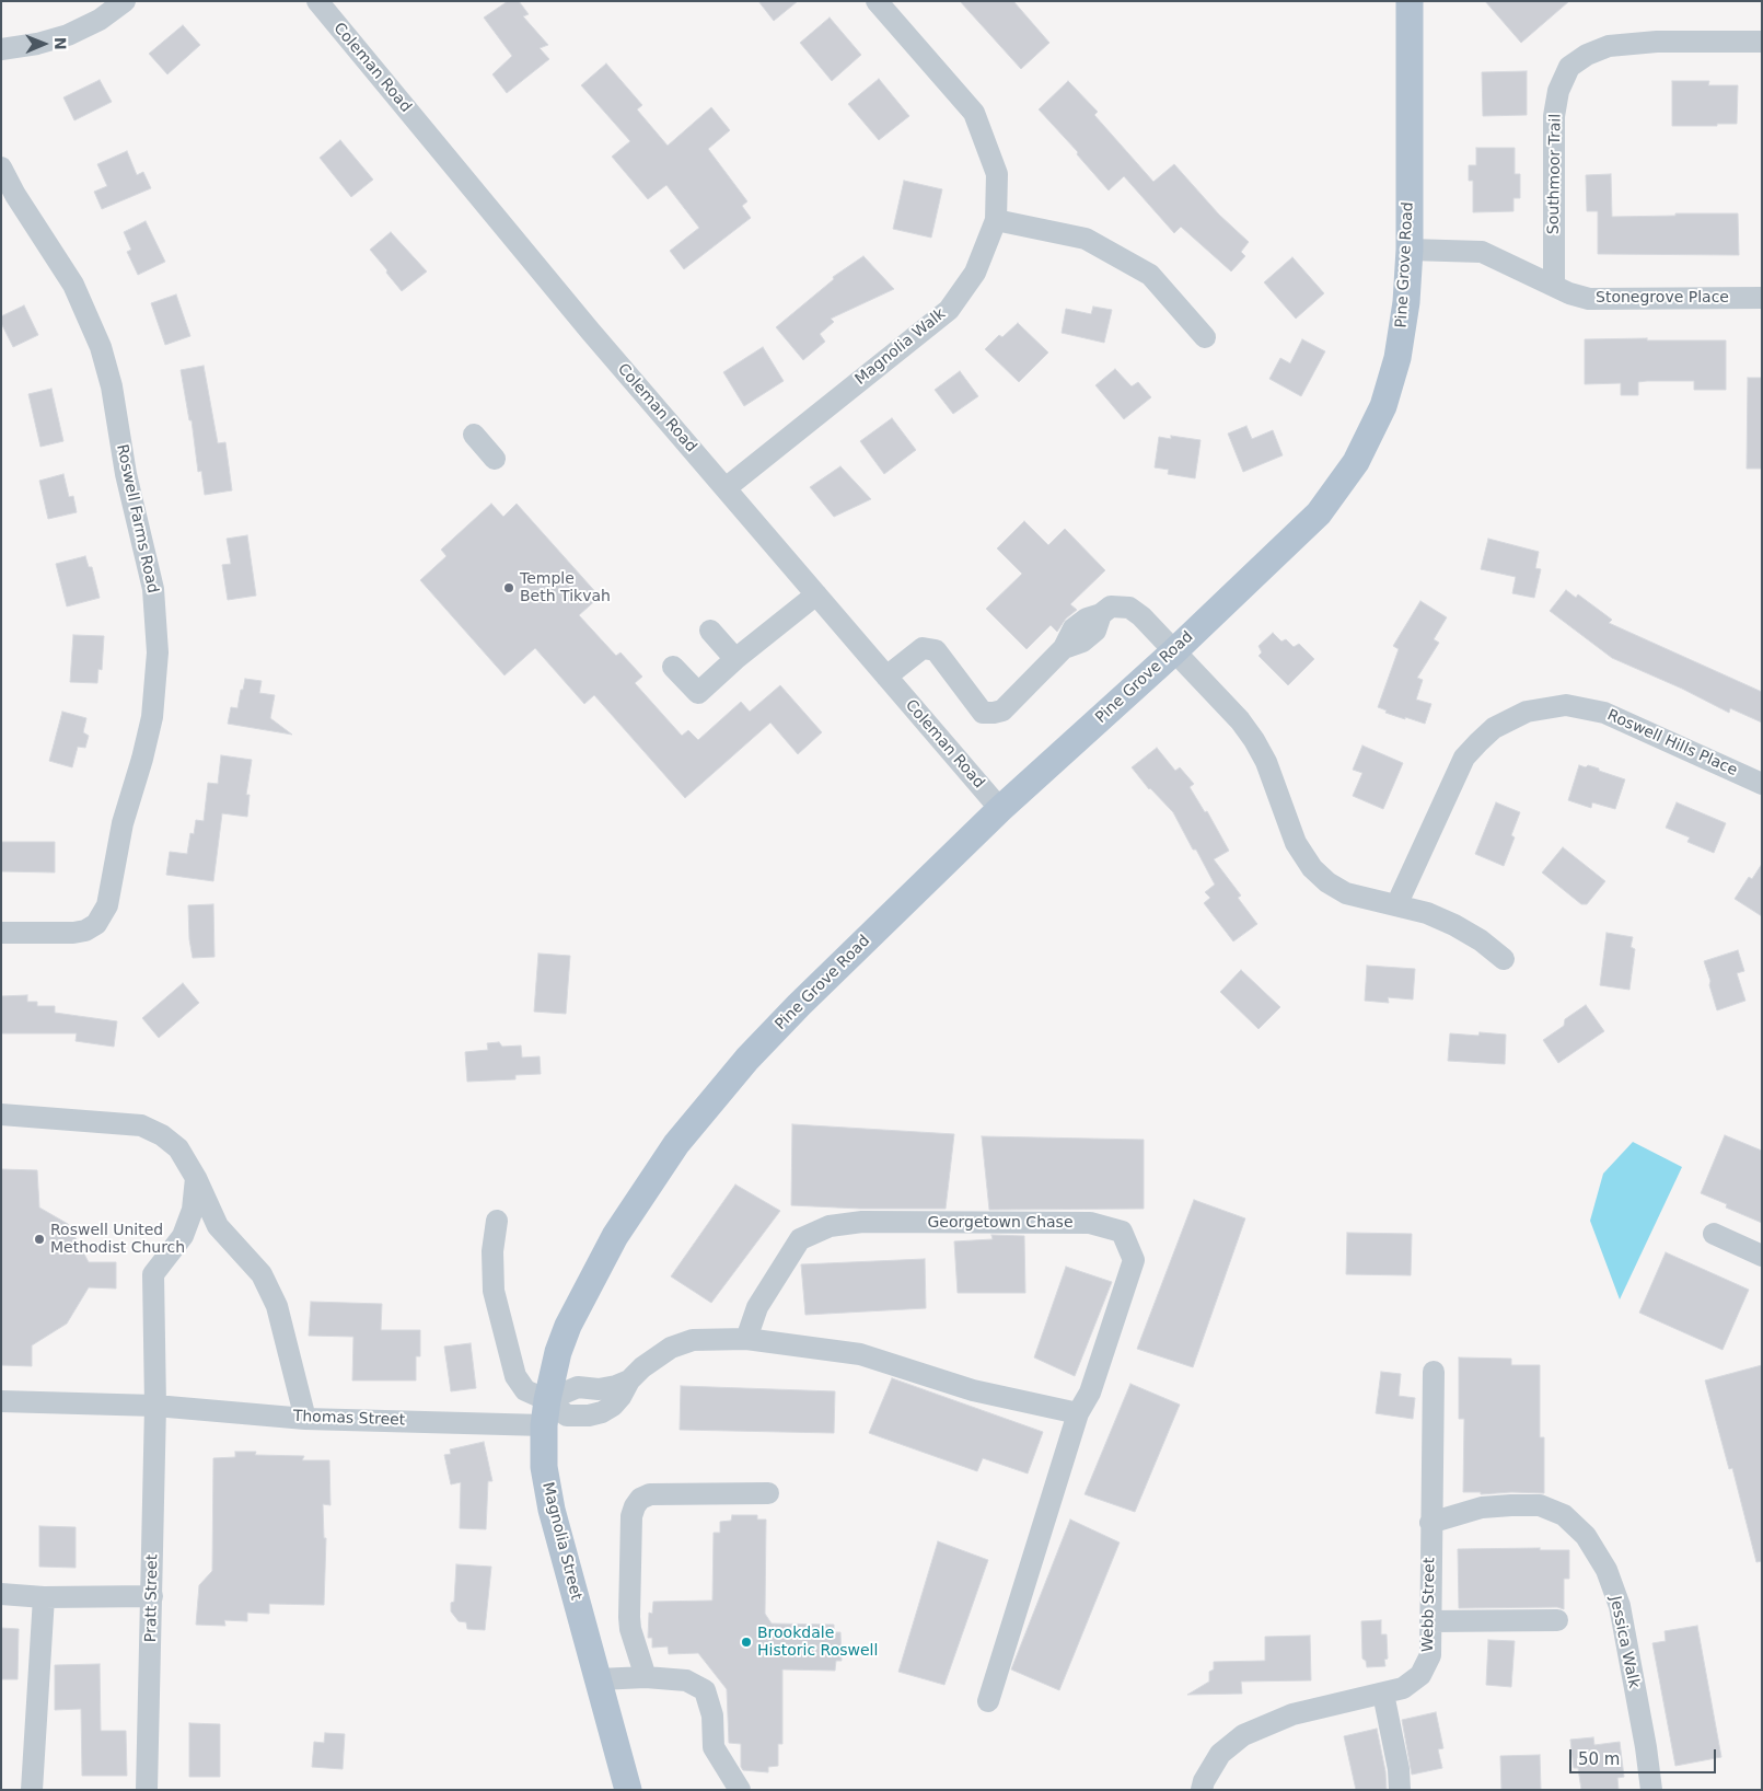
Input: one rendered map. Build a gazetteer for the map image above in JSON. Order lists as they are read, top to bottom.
{
  "streets": {
    "main road": ["Pine Grove Road", "Magnolia Street"],
    "street": [
      "Coleman Road",
      "Southmoor Trail",
      "Stonegrove Place",
      "Magnolia Walk",
      "Roswell Farms Road",
      "Roswell Hills Place",
      "Georgetown Chase",
      "Thomas Street",
      "Pratt Street",
      "Webb Street",
      "Jessica Walk"
    ]
  },
  "crossings": [
    ["Coleman Road", "Pine Grove Road"],
    ["Coleman Road", "Magnolia Walk"],
    ["Southmoor Trail", "Stonegrove Place"],
    ["Pine Grove Road", "Stonegrove Place"],
    ["Pine Grove Road", "Magnolia Street"],
    ["Thomas Street", "Magnolia Street"],
    ["Thomas Street", "Pratt Street"],
    ["Webb Street", "Jessica Walk"]
  ],
  "places": ["Temple Beth Tikvah", "Roswell United Methodist Church", "Brookdale Historic Roswell"],
  "scale_bar": "50 m",
  "north": "right"
}
